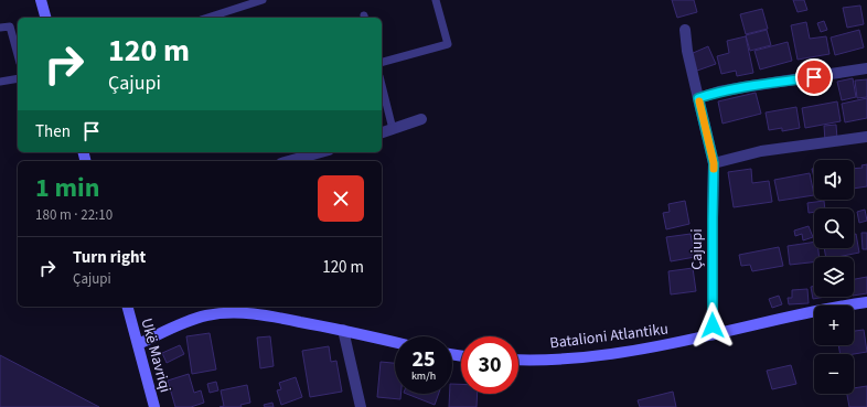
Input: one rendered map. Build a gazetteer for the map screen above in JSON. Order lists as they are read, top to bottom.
{
  "streets": {
    "street": ["Çajupi", "Batalioni Atlantiku", "Ukë Mavriqi"]
  },
  "crossings": [
    ["Çajupi", "Batalioni Atlantiku"]
  ],
  "page": {
    "turn": ["120 m", "Çajupi"],
    "then": "Then",
    "map_buttons": ["+", "−"],
    "heading": ["1 min", "180 m · 22:10"],
    "list": [
      {
        "name": "Turn right",
        "note": "Çajupi",
        "value": "120 m"
      }
    ],
    "speed": "25 km/h",
    "limit": "30"
  }
}
